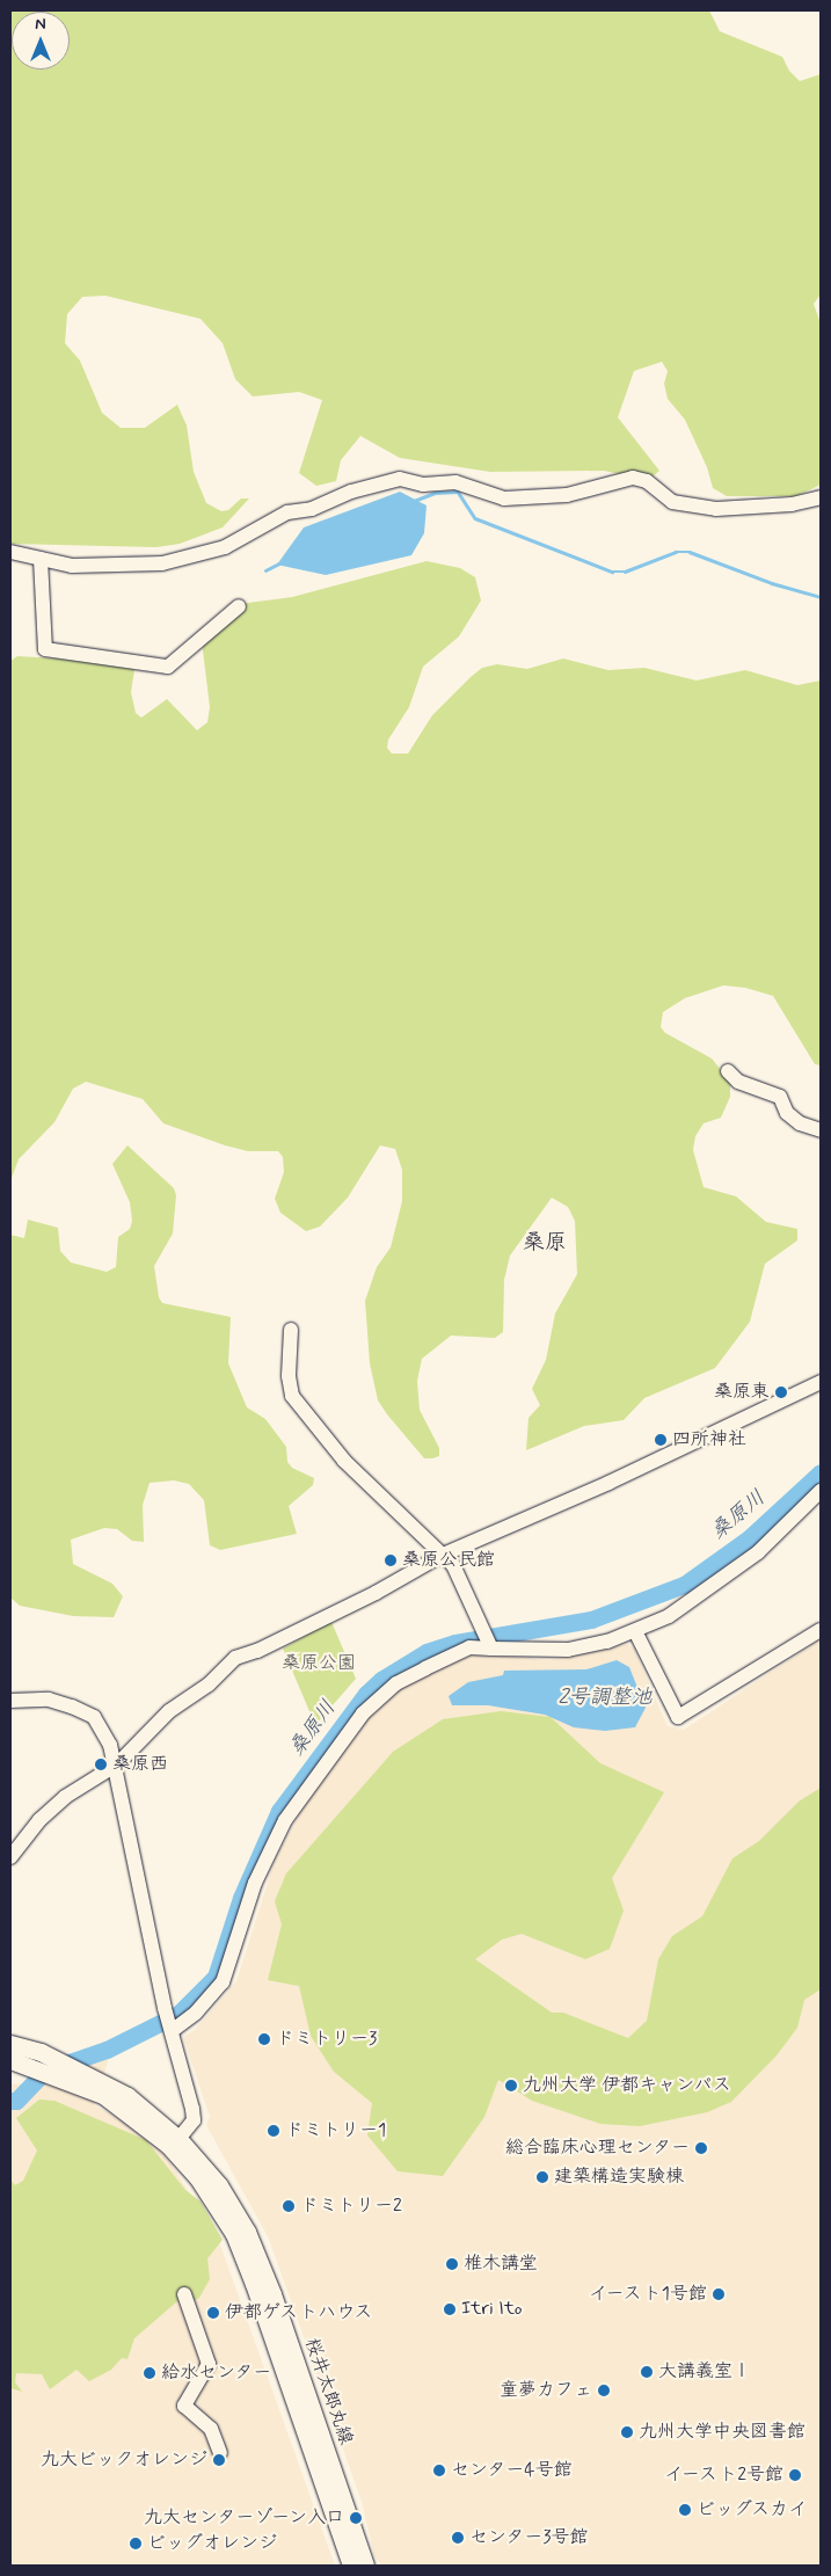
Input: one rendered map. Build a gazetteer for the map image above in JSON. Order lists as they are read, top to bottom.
{
  "streets": {
    "main road": ["桜井太郎丸線"]
  },
  "districts": ["桑原"],
  "water": ["桑原川", "2号調整池"],
  "parks": ["桑原公園"],
  "places": [
    "桑原東",
    "四所神社",
    "桑原公民館",
    "桑原西",
    "ドミトリー3",
    "九州大学 伊都キャンパス",
    "ドミトリー1",
    "総合臨床心理センター",
    "建築構造実験棟",
    "ドミトリー2",
    "椎木講堂",
    "イースト1号館",
    "Itri Ito",
    "伊都ゲストハウス",
    "大講義室Ⅰ",
    "給水センター",
    "童夢カフェ",
    "九州大学中央図書館",
    "九大ビックオレンジ",
    "センター4号館",
    "イースト2号館",
    "ビッグスカイ",
    "九大センターゾーン入口",
    "センター3号館",
    "ビッグオレンジ"
  ],
  "north": "top"
}
